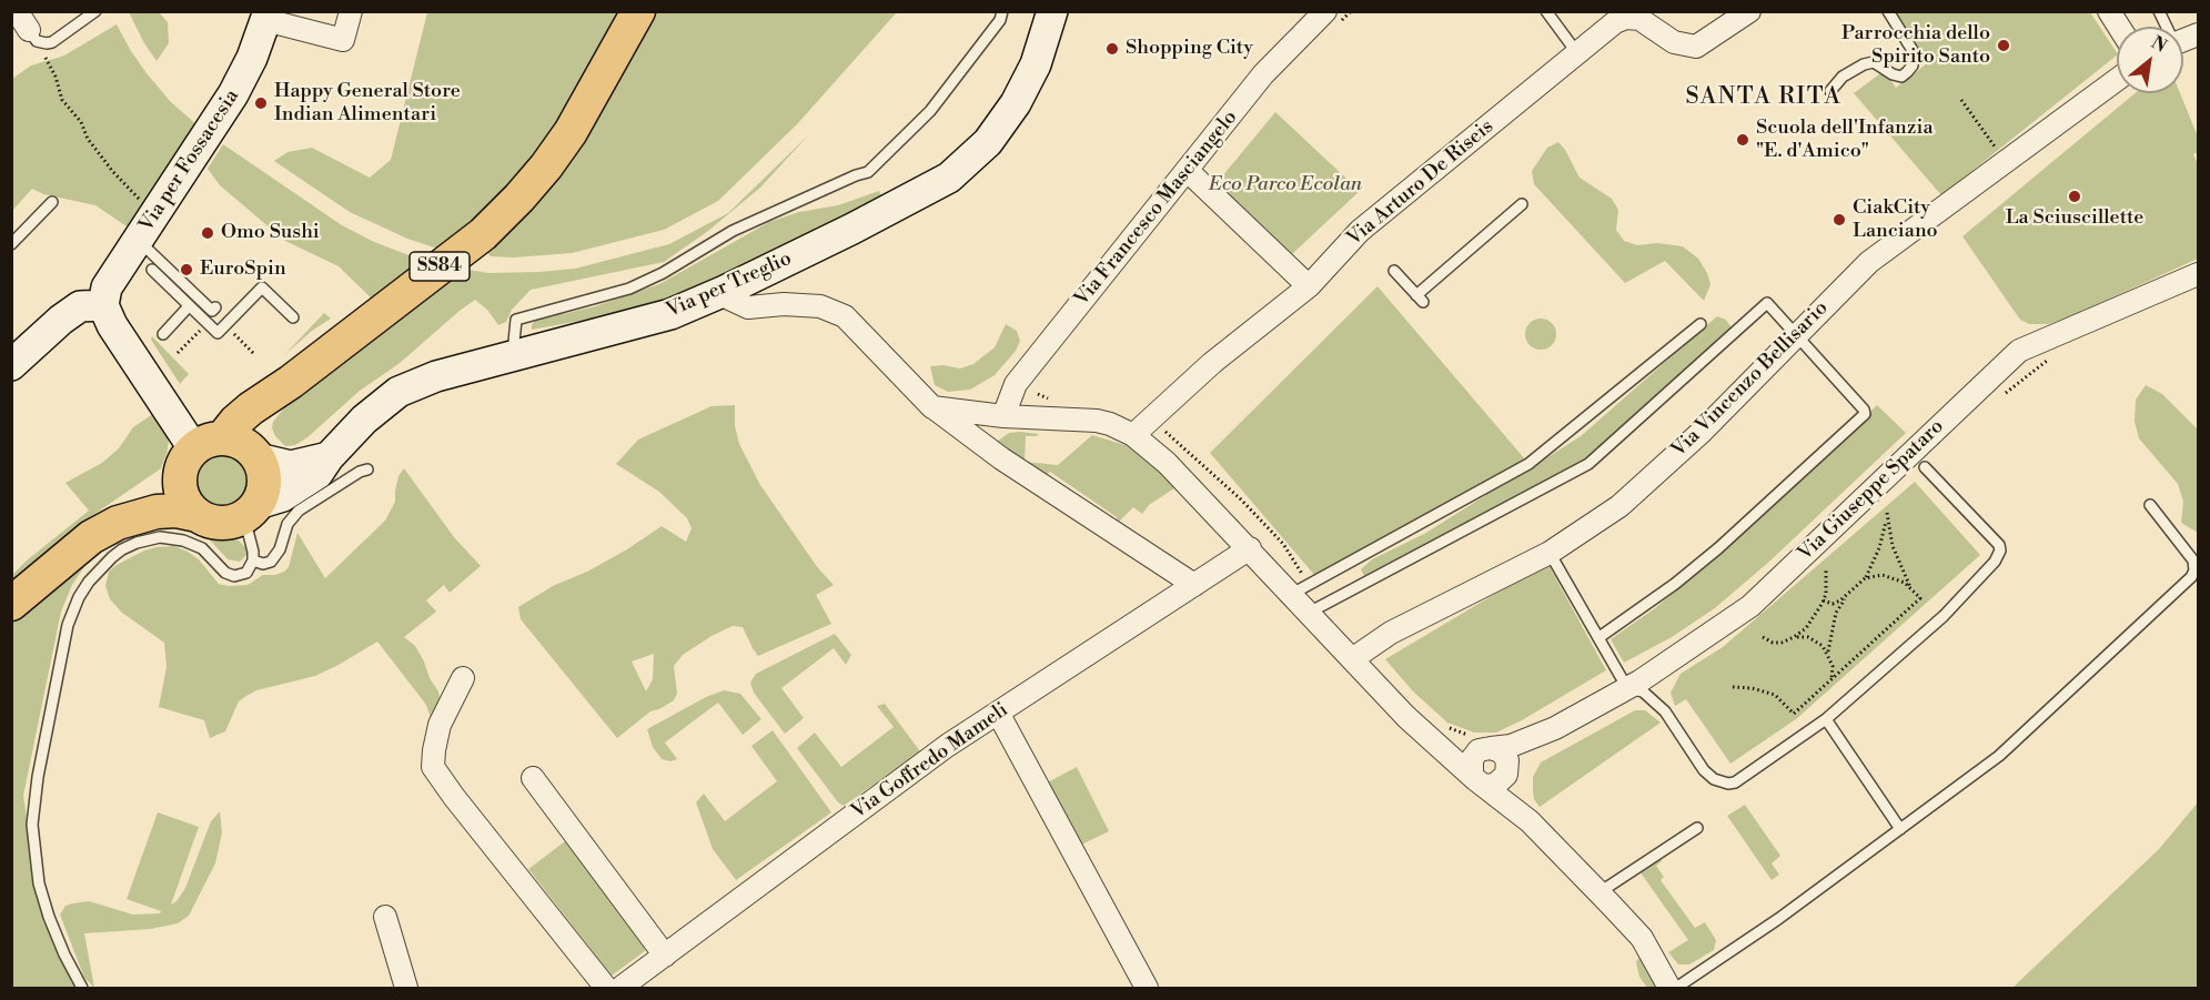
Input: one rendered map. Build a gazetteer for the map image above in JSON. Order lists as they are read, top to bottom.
{
  "streets": {
    "main road": ["Via per Fossacesia", "SS84", "Via per Treglio"],
    "street": [
      "Via Arturo De Riseis",
      "Via Francesco Masciangelo",
      "Via Vincenzo Bellisario",
      "Via Giuseppe Spataro",
      "Via Goffredo Mameli"
    ]
  },
  "crossings": [
    ["SS84", "Via per Treglio"]
  ],
  "districts": ["SANTA RITA"],
  "parks": ["Eco Parco Ecolan"],
  "places": [
    "Parrocchia dello Spirito Santo",
    "Shopping City",
    "Happy General Store Indian Alimentari",
    "Scuola dell'Infanzia \"E. d'Amico\"",
    "La Sciuscillette",
    "CiakCity Lanciano",
    "Omo Sushi",
    "EuroSpin"
  ],
  "north": "top right"
}
